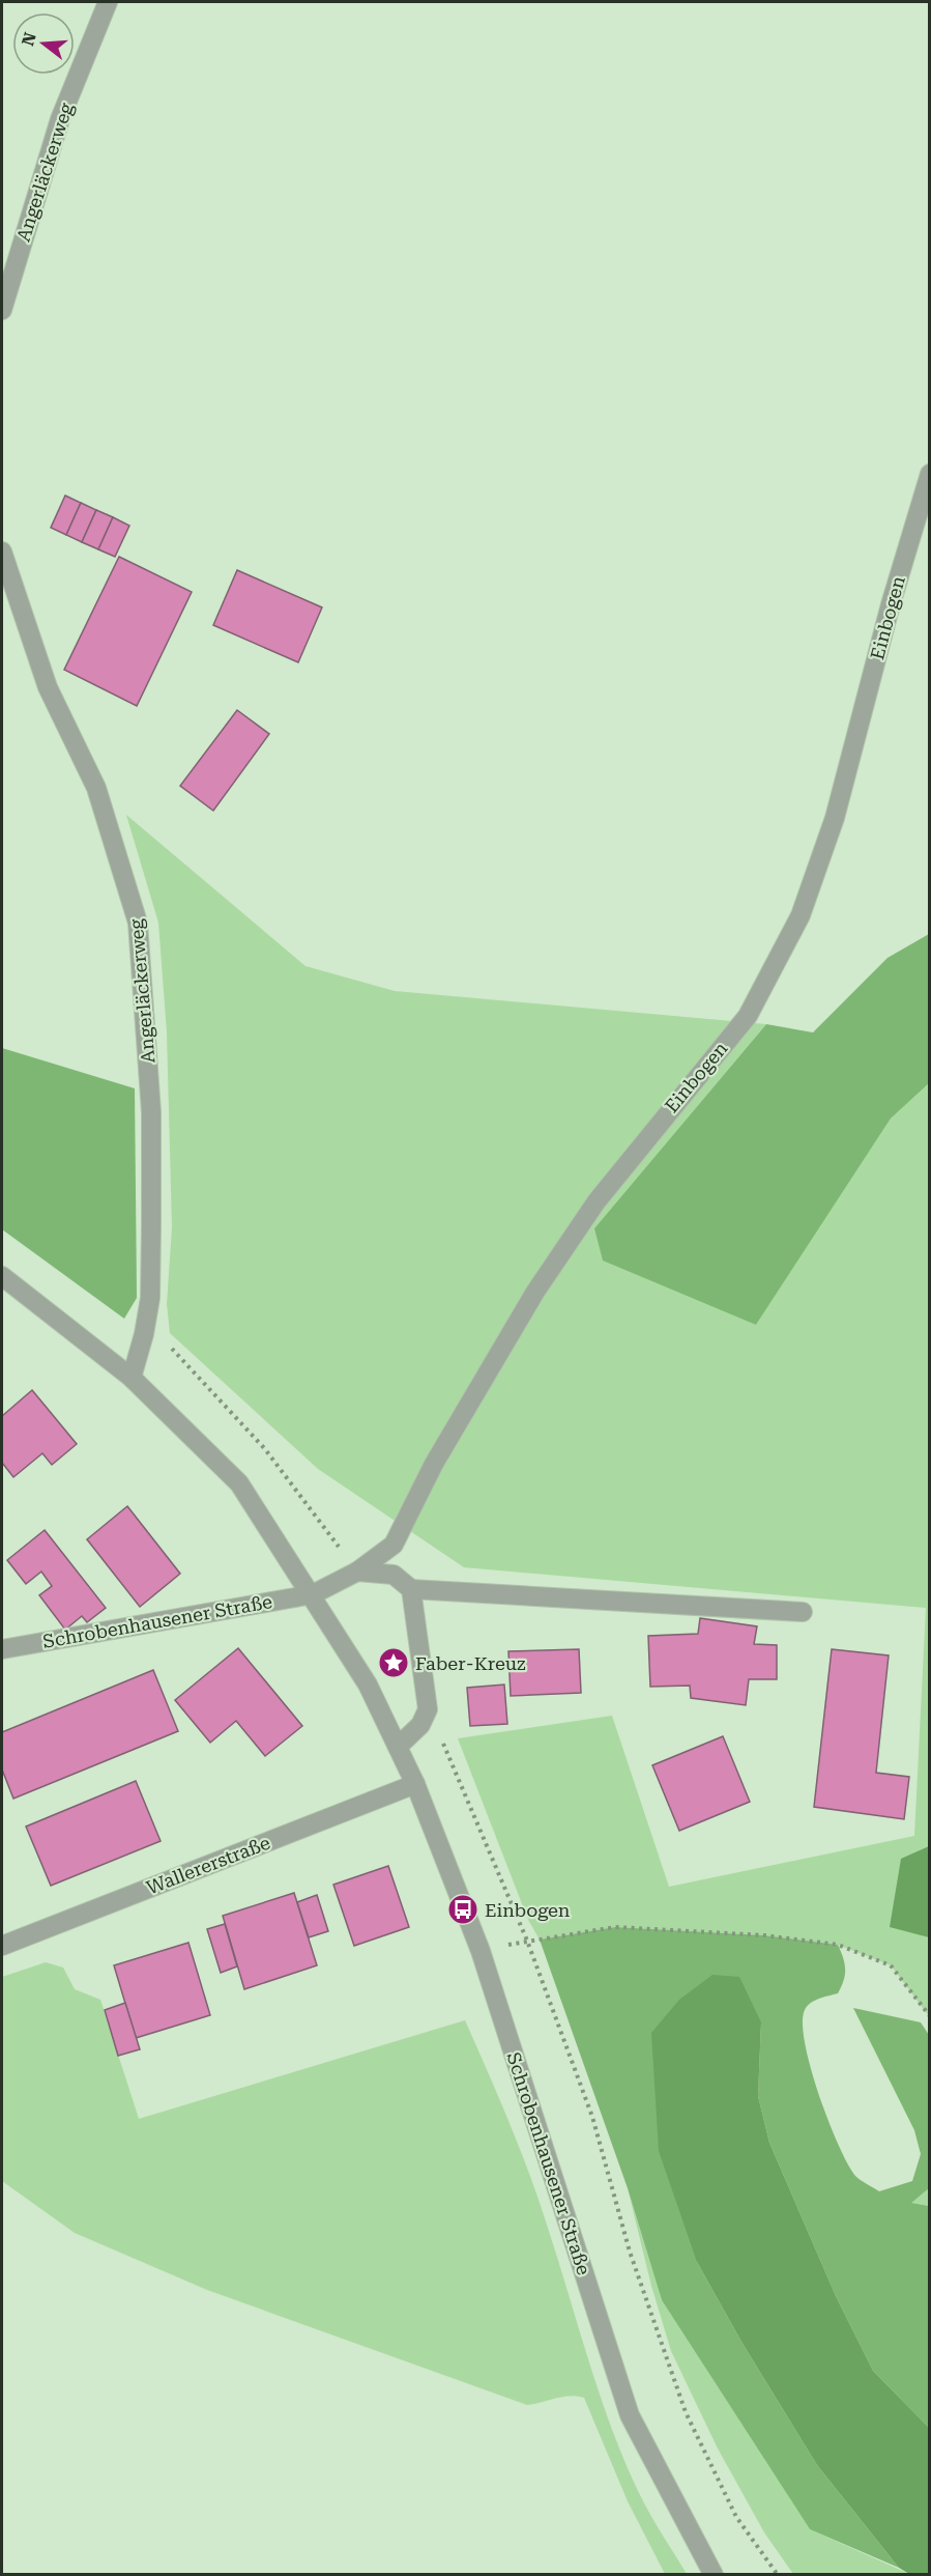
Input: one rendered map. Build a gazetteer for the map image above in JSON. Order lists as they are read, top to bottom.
{
  "streets": {
    "street": [
      "Angerläckerweg",
      "Einbogen",
      "Schrobenhausener Straße",
      "Wallererstraße"
    ]
  },
  "crossings": [
    ["Angerläckerweg", "Schrobenhausener Straße"],
    ["Einbogen", "Schrobenhausener Straße"],
    ["Schrobenhausener Straße", "Wallererstraße"]
  ],
  "places": {
    "place": ["Faber-Kreuz"],
    "bus stop": ["Einbogen"]
  },
  "north": "left"
}
